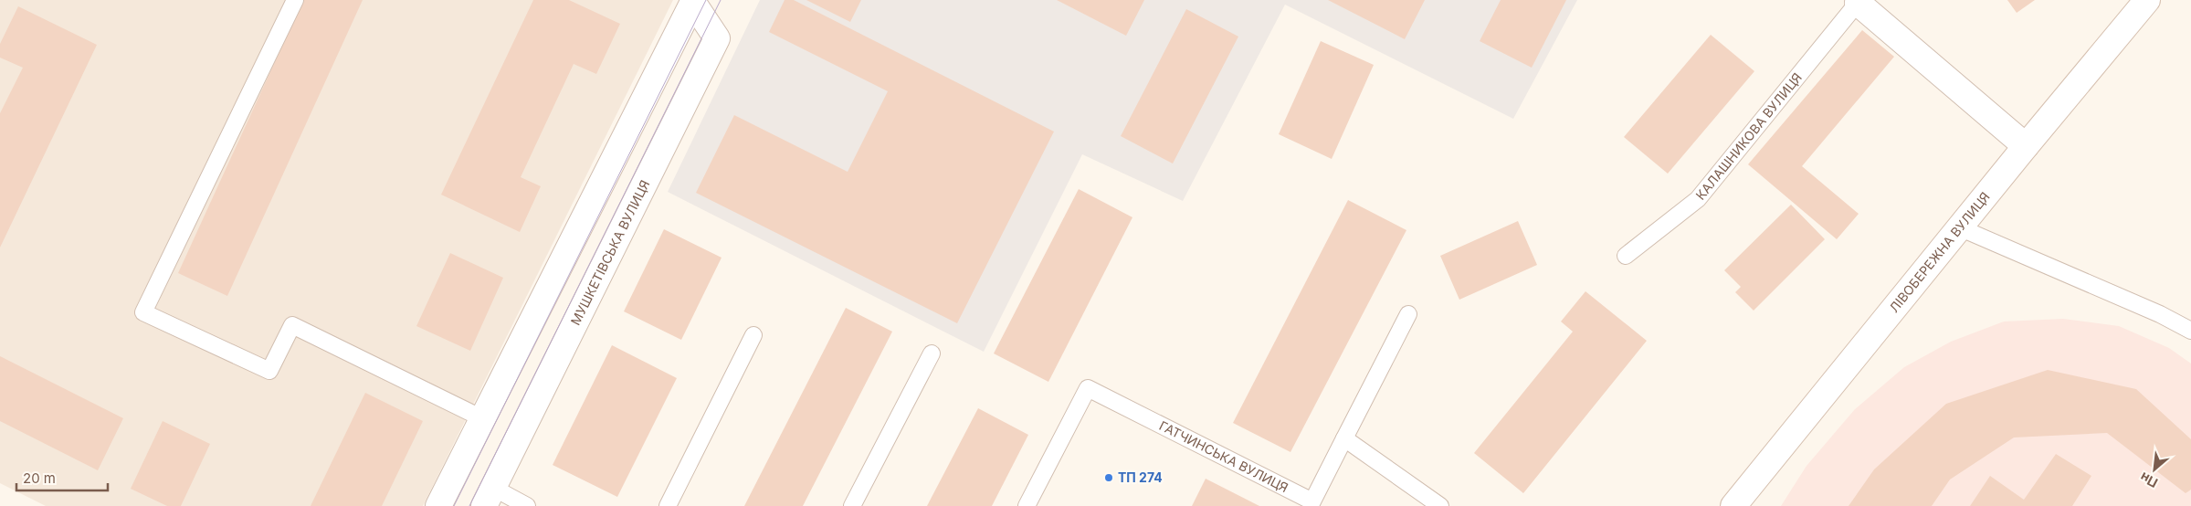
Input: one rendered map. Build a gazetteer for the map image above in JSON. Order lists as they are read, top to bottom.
{
  "streets": {
    "street": ["КАЛАШНИКОВА ВУЛИЦЯ", "ЛІВОБЕРЕЖНА ВУЛИЦЯ", "МУШКЕТІВСЬКА ВУЛИЦЯ"],
    "lane": ["ГАТЧИНСЬКА ВУЛИЦЯ"]
  },
  "crossings": [
    ["КАЛАШНИКОВА ВУЛИЦЯ", "ЛІВОБЕРЕЖНА ВУЛИЦЯ"]
  ],
  "places": ["ТП 274"],
  "scale_bar": "20 m",
  "north": "bottom left"
}
